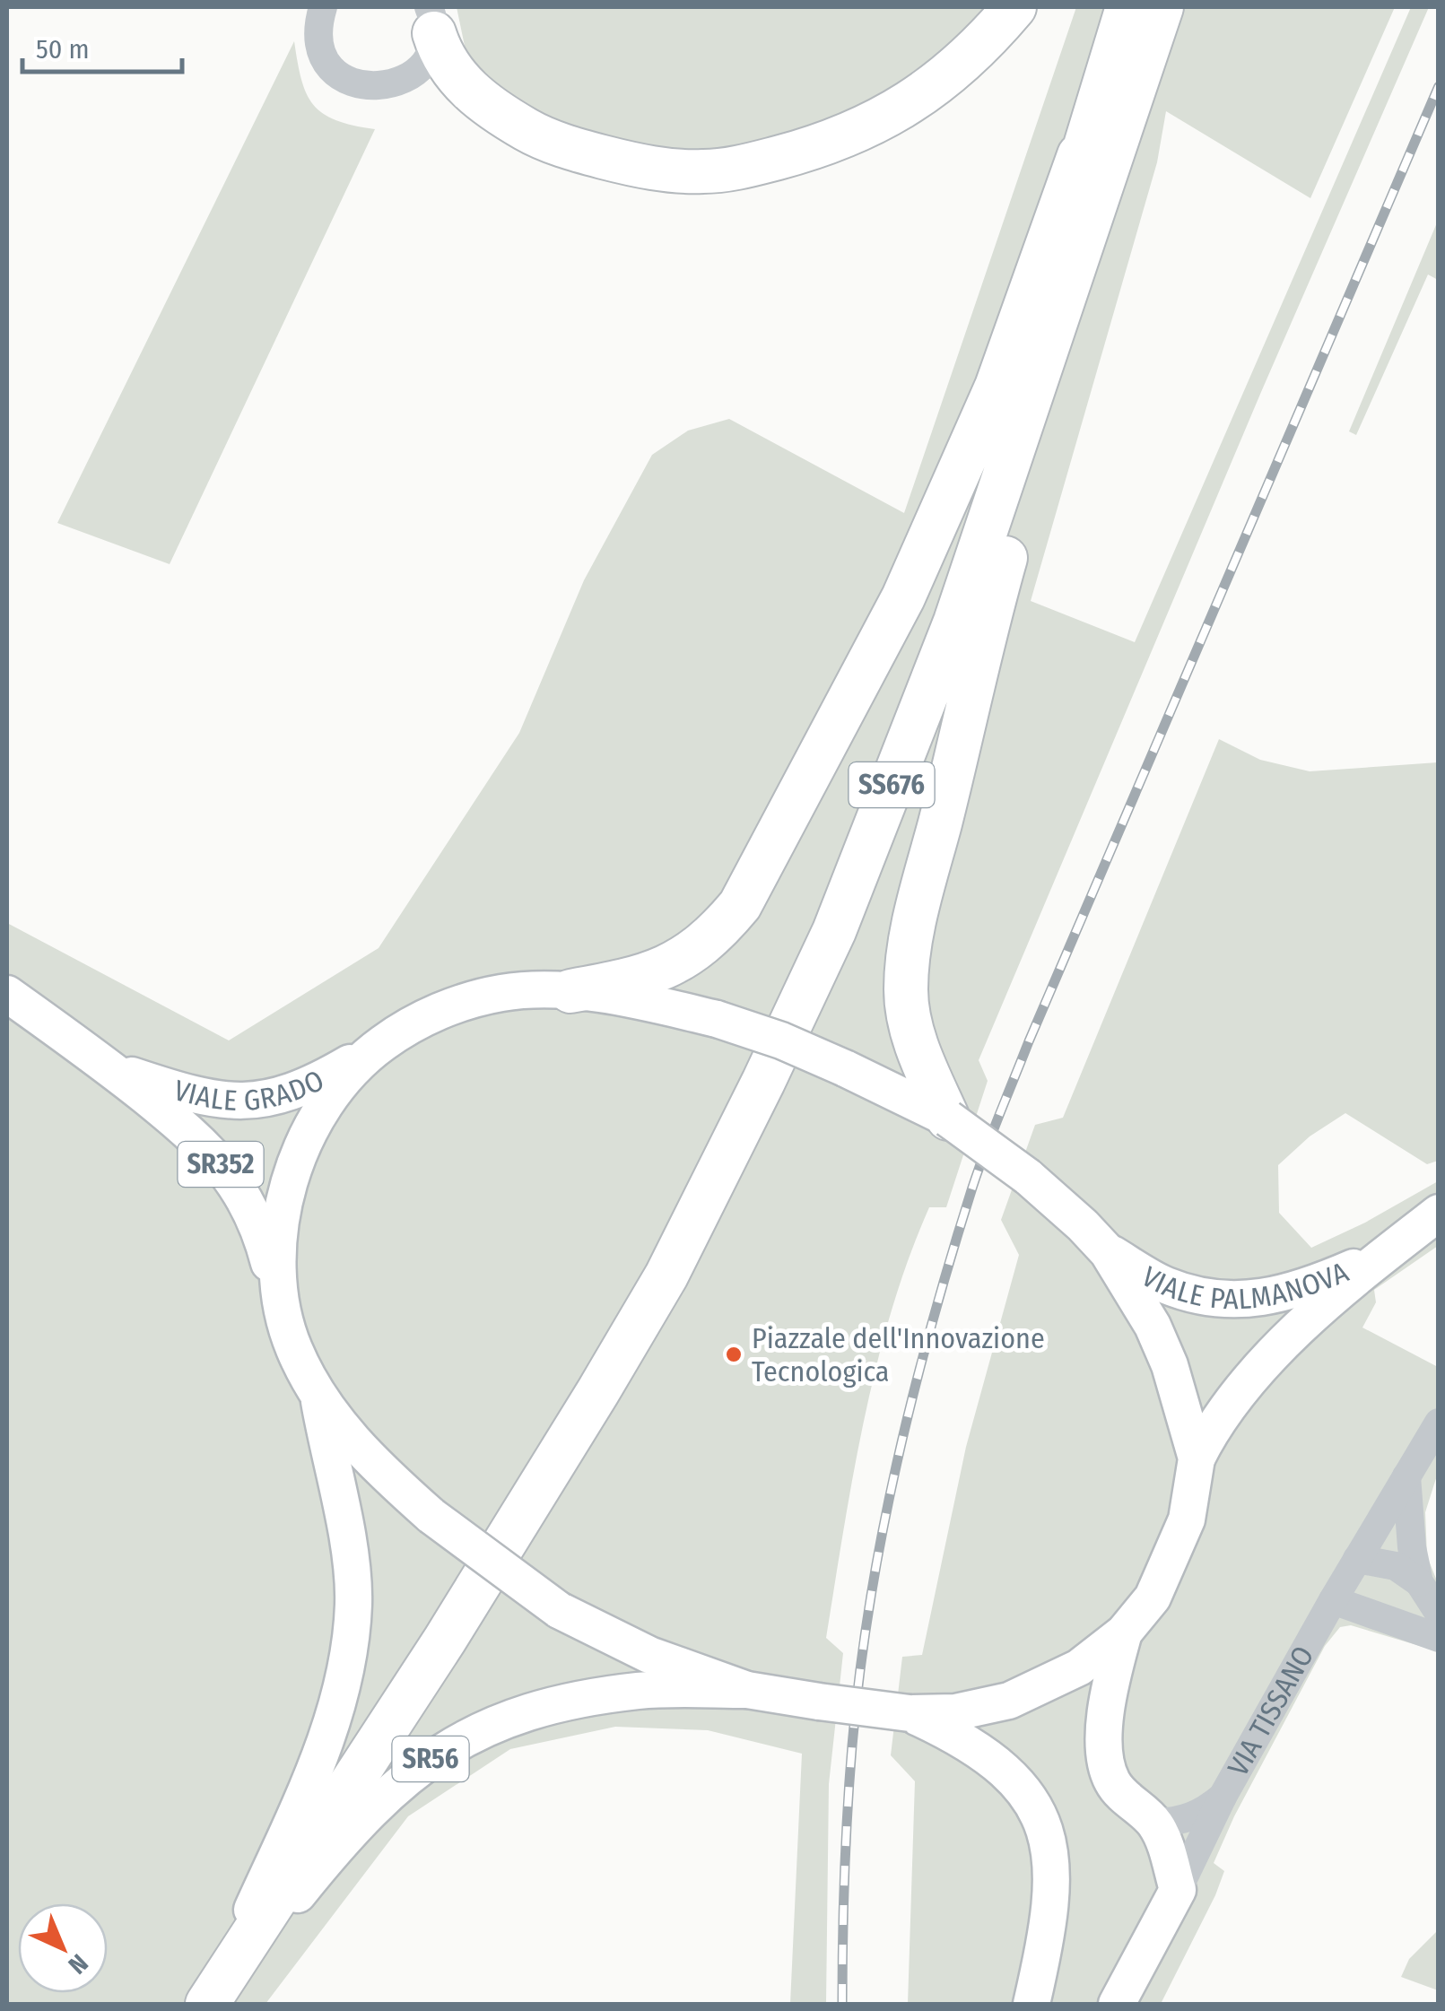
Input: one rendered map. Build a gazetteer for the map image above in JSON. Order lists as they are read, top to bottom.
{
  "streets": {
    "highway": ["SS676"],
    "main road": [
      "VIALE GRADO",
      "SR352",
      "VIALE PALMANOVA",
      "VIA TISSANO",
      "SR56"
    ]
  },
  "crossings": [
    ["SS676", "SR56"]
  ],
  "places": ["Piazzale dell'Innovazione Tecnologica"],
  "scale_bar": "50 m",
  "north": "bottom right"
}
